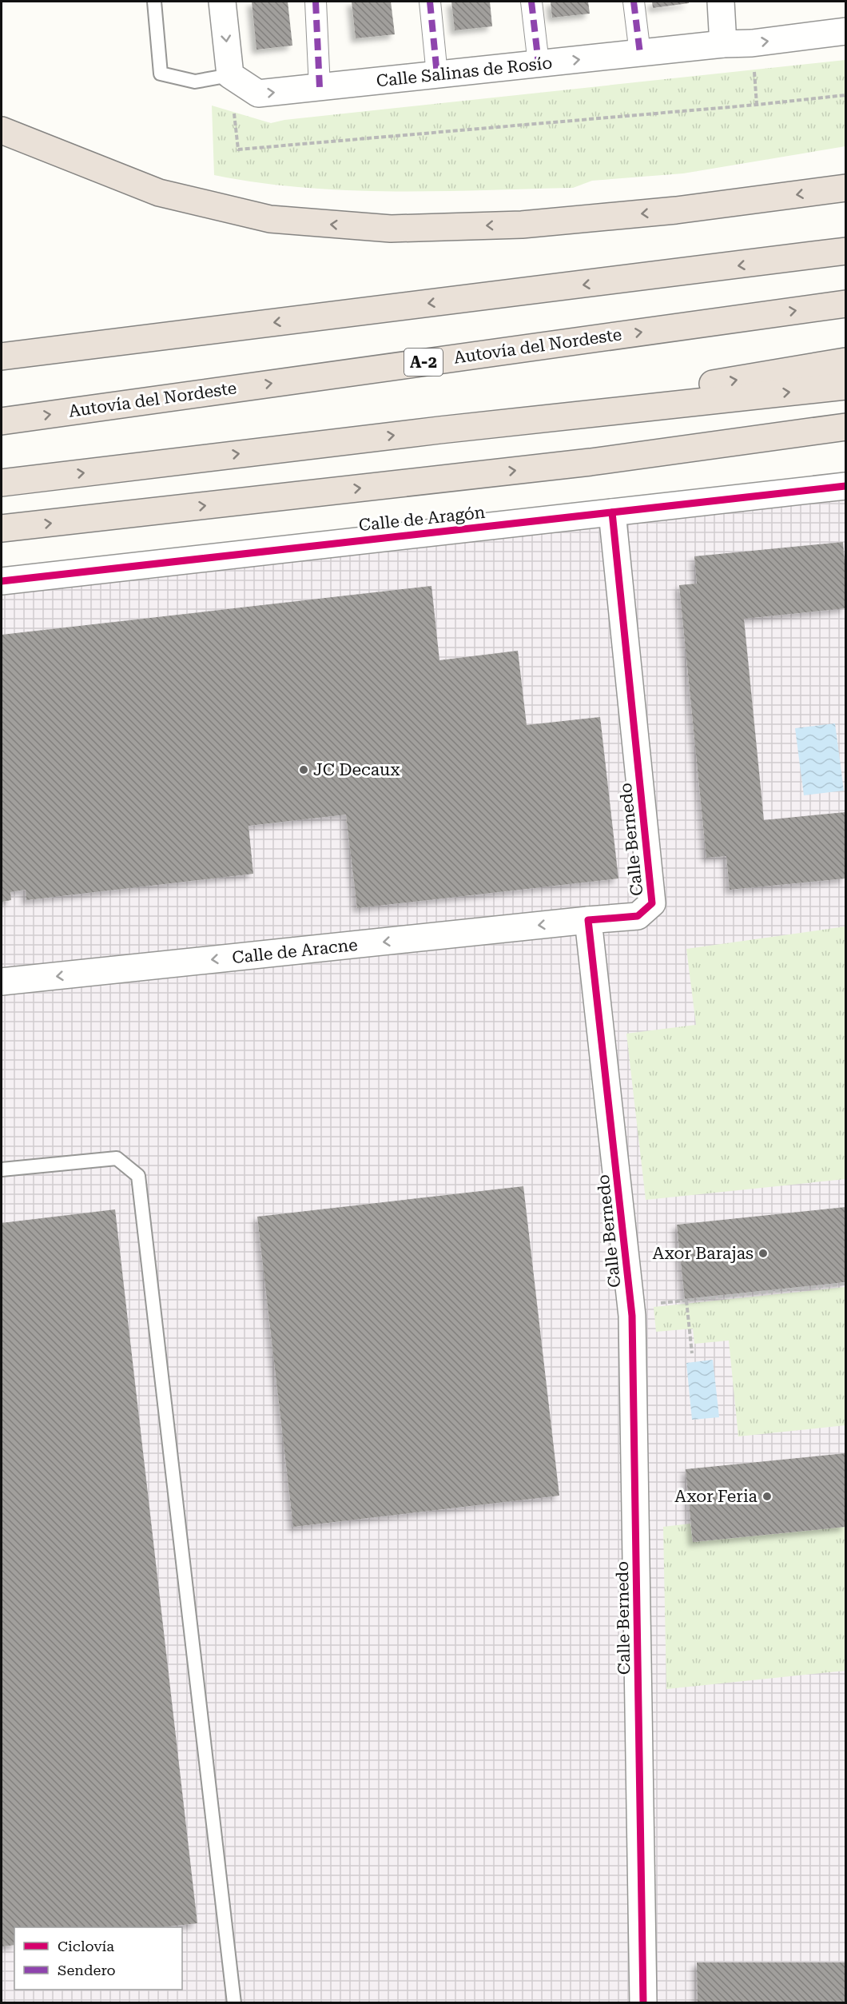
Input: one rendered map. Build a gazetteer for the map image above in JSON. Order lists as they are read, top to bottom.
{
  "streets": {
    "highway": ["Autovía del Nordeste", "A-2"],
    "street": [
      "Calle Salinas de Rosío",
      "Calle de Aragón",
      "Calle Bernedo",
      "Calle de Aracne"
    ]
  },
  "crossings": [
    ["Calle de Aragón", "Calle Bernedo"],
    ["Calle Bernedo", "Calle de Aracne"]
  ],
  "one_way": ["Calle Salinas de Rosío", "Calle de Aracne"],
  "places": ["JC Decaux", "Axor Barajas", "Axor Feria"],
  "legend": ["Ciclovía", "Sendero"]
}
